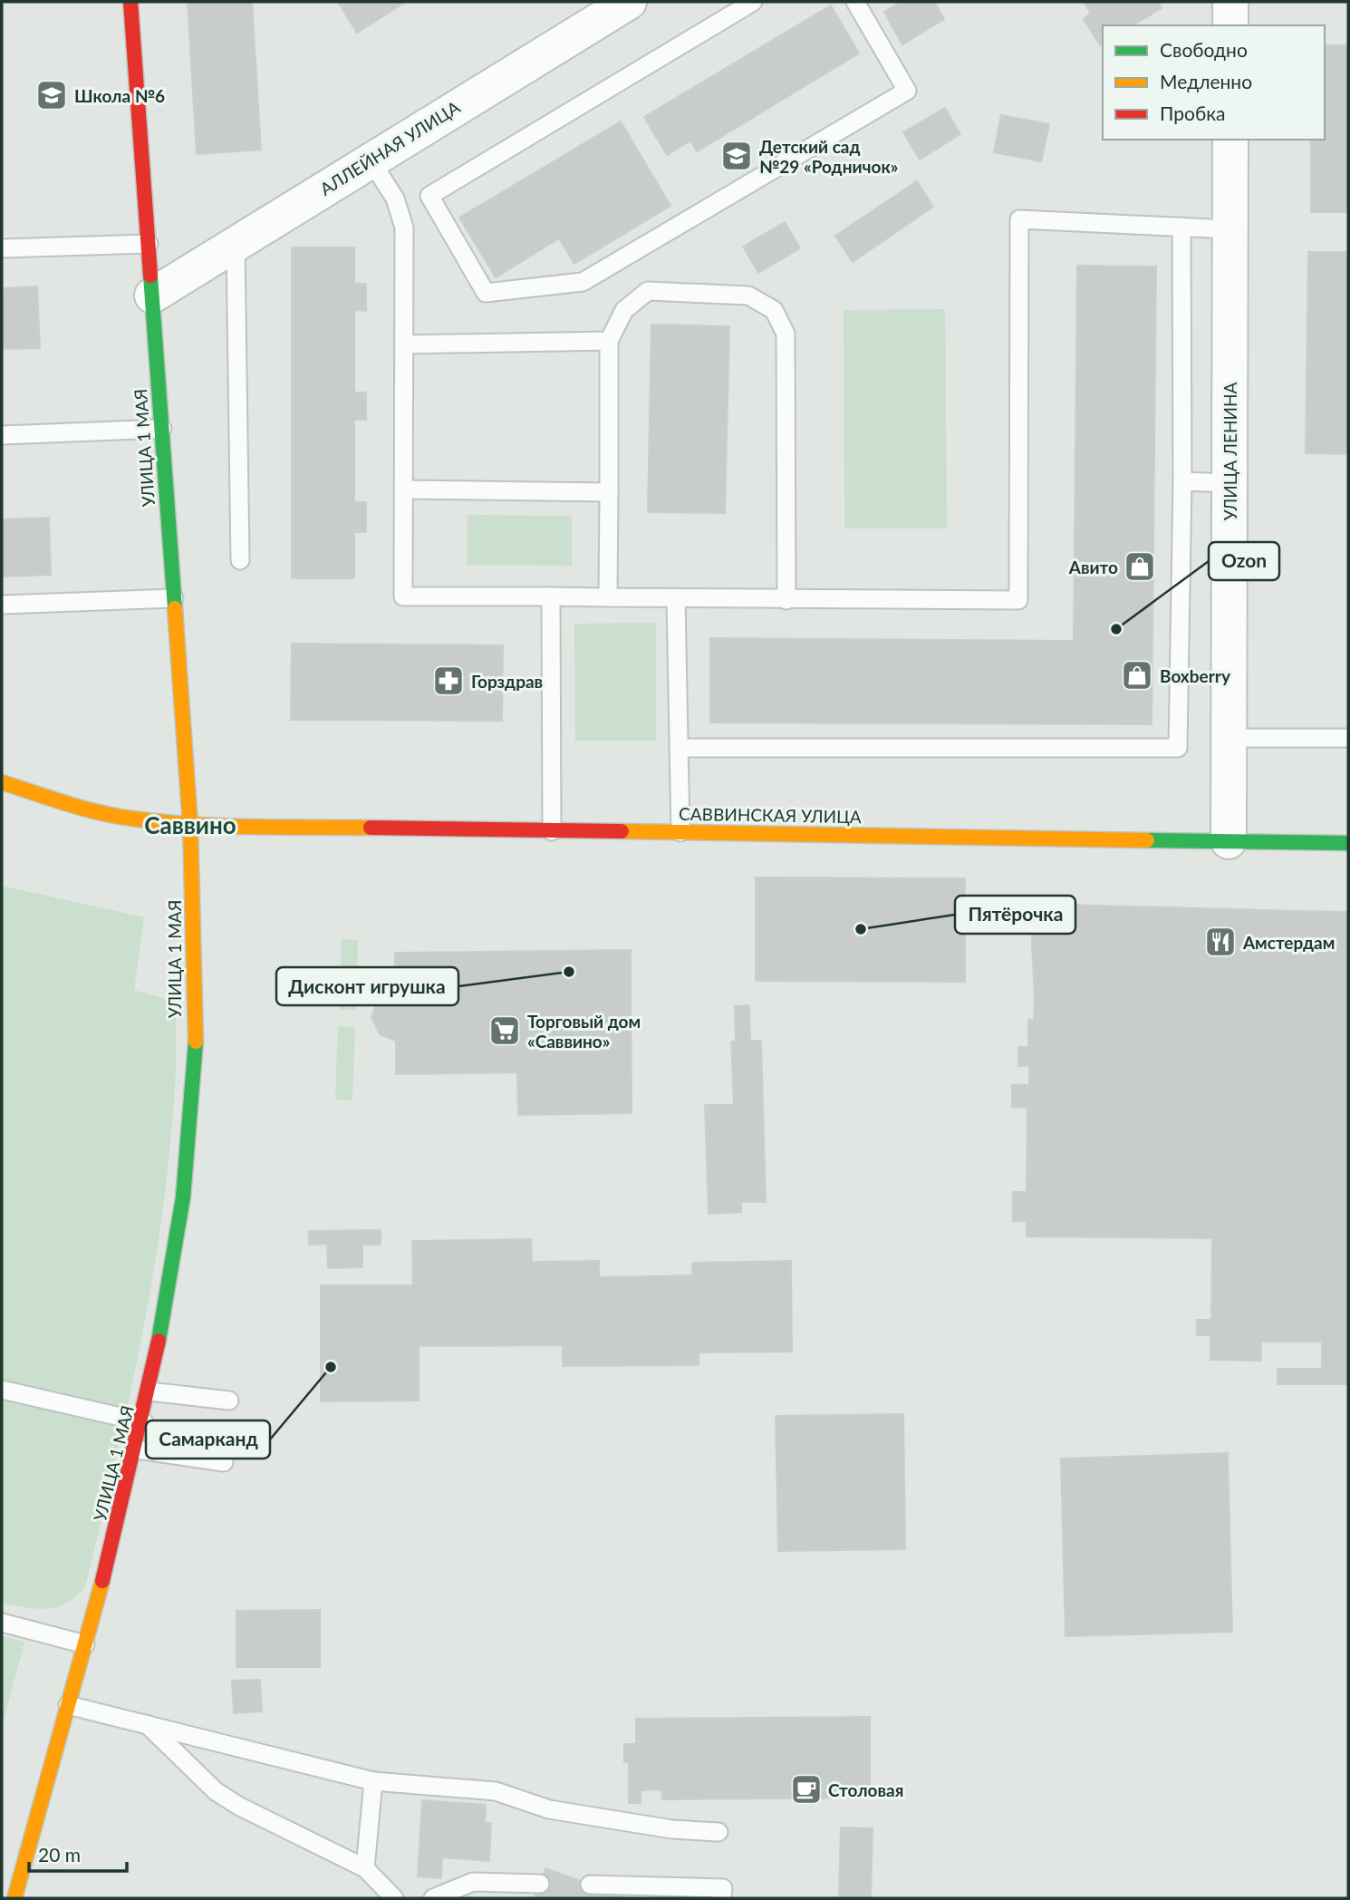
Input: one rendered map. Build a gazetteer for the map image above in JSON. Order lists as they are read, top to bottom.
{
  "streets": {
    "street": [
      "АЛЛЕЙНАЯ УЛИЦА",
      "УЛИЦА 1 МАЯ",
      "УЛИЦА ЛЕНИНА",
      "САВВИНСКАЯ УЛИЦА"
    ]
  },
  "crossings": [
    ["АЛЛЕЙНАЯ УЛИЦА", "УЛИЦА 1 МАЯ"],
    ["УЛИЦА 1 МАЯ", "САВВИНСКАЯ УЛИЦА"],
    ["УЛИЦА ЛЕНИНА", "САВВИНСКАЯ УЛИЦА"]
  ],
  "districts": ["Саввино"],
  "places": {
    "school or university": ["Школа №6", "Детский сад №29 «Родничок»"],
    "shop": ["Авито", "Boxberry"],
    "other": [
      "Ozon",
      "Пятёрочка",
      "Дисконт игрушка",
      "Самарканд"
    ],
    "pharmacy": ["Горздрав"],
    "restaurant": ["Амстердам"],
    "supermarket": ["Торговый дом «Саввино»"],
    "cafe": ["Столовая"]
  },
  "legend": ["Свободно", "Медленно", "Пробка"],
  "scale_bar": "20 m"
}
